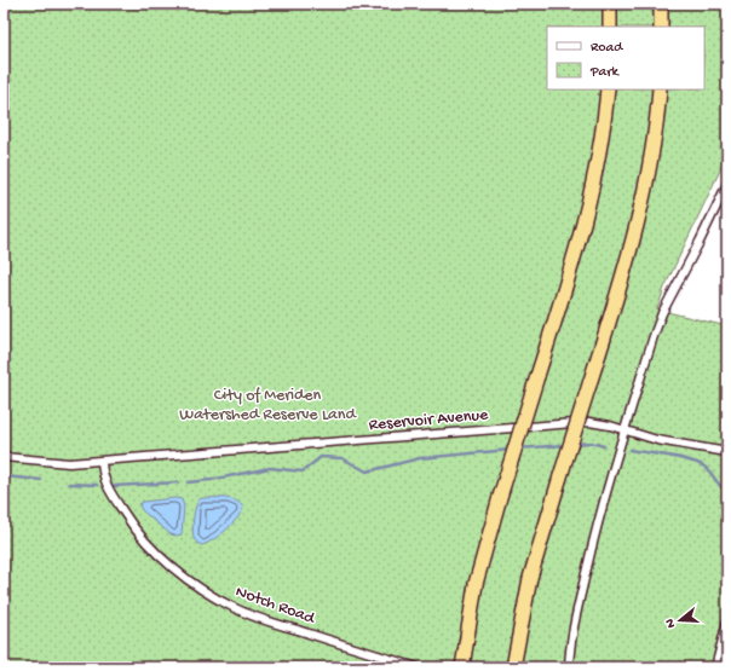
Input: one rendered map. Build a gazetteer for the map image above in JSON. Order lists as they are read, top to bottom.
{
  "streets": {
    "street": ["Reservoir Avenue", "Notch Road"]
  },
  "crossings": [
    ["Reservoir Avenue", "Notch Road"]
  ],
  "parks": ["City of Meriden Watershed Reserve Land"],
  "legend": ["Road", "Park"],
  "north": "left"
}
